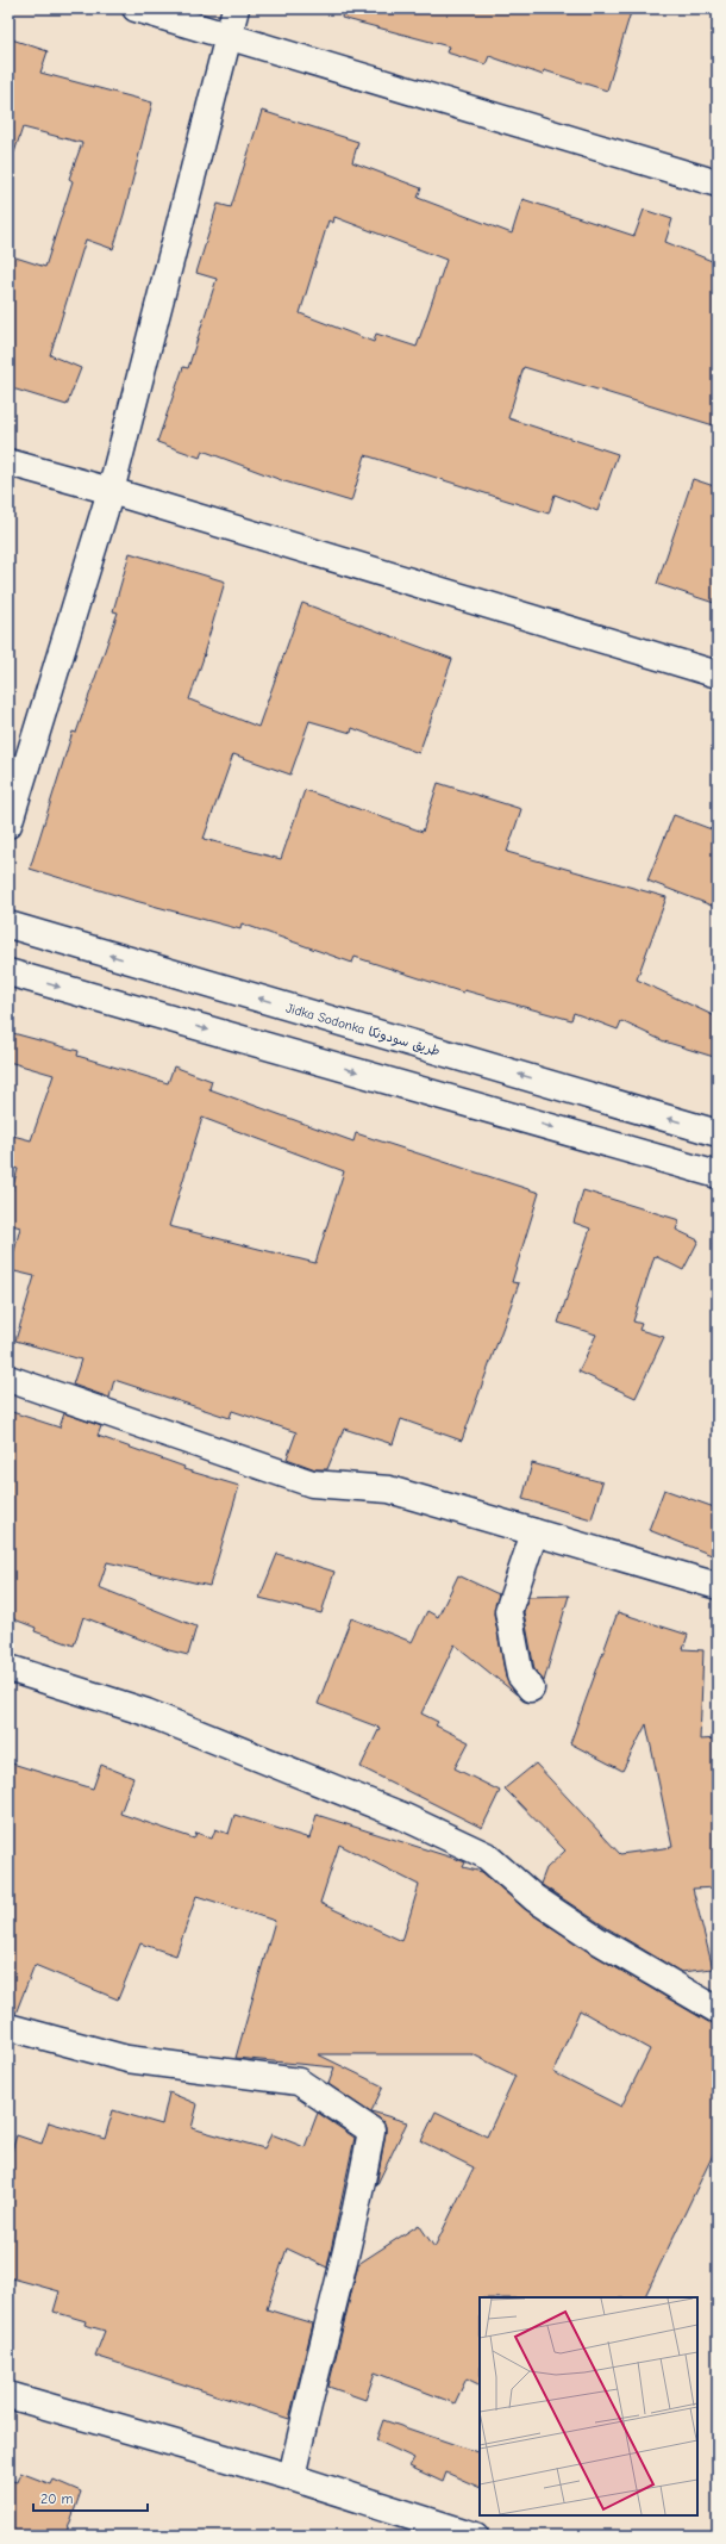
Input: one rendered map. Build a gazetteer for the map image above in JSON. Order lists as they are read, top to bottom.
{
  "streets": {
    "street": ["Jidka Sodonka طريق سودونكا"]
  },
  "scale_bar": "20 m"
}
